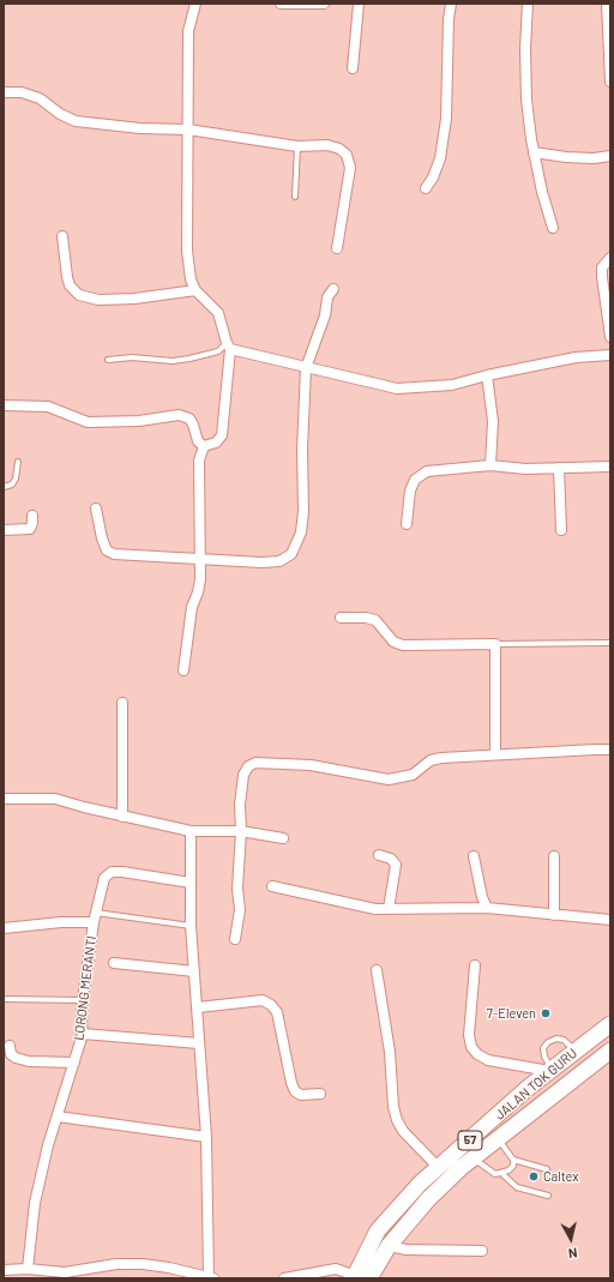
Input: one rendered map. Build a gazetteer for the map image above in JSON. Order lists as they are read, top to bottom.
{
  "streets": {
    "main road": ["JALAN TOK GURU", "57"],
    "street": ["LORONG MERANTI"]
  },
  "places": ["7-Eleven", "Caltex"],
  "north": "bottom"
}
